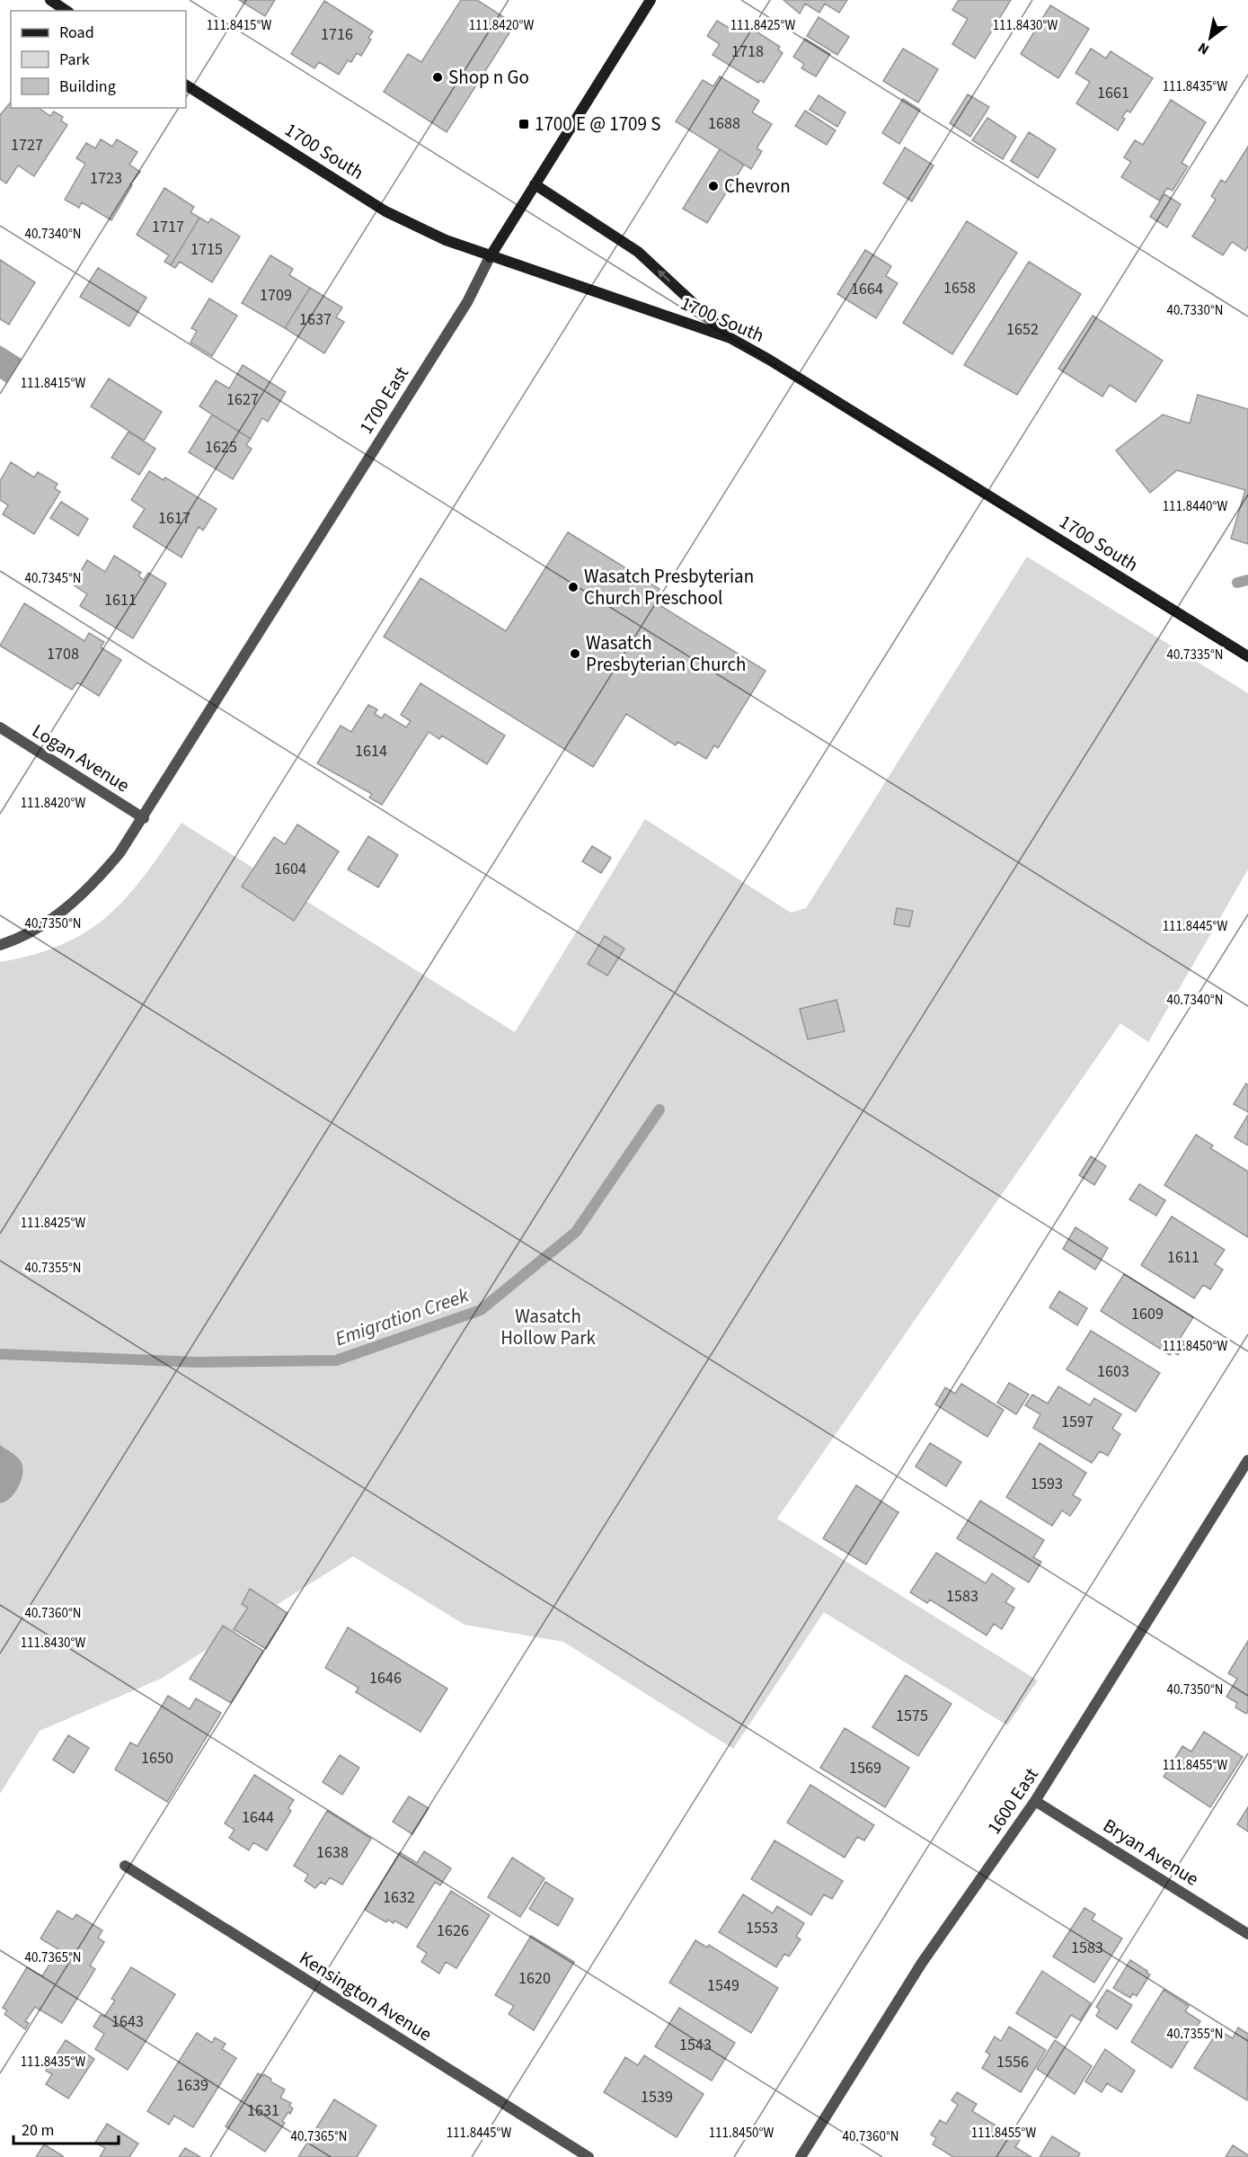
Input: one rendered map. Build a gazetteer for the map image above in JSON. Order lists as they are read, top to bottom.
{
  "streets": {
    "street": [
      "1700 South",
      "1700 East",
      "Logan Avenue",
      "1600 East",
      "Bryan Avenue",
      "Kensington Avenue"
    ]
  },
  "crossings": [
    ["1700 South", "1700 East"],
    ["1700 East", "Logan Avenue"],
    ["1600 East", "Bryan Avenue"]
  ],
  "water": ["Emigration Creek"],
  "parks": ["Wasatch Hollow Park"],
  "places": {
    "other": [
      "Shop n Go",
      "Chevron",
      "Wasatch Presbyterian Church Preschool",
      "Wasatch Presbyterian Church"
    ],
    "transit": ["1700 E @ 1709 S"]
  },
  "house_numbers": [
    "1716",
    "1718",
    "1661",
    "1688",
    "1727",
    "1723",
    "1717",
    "1715",
    "1658",
    "1664",
    "1709",
    "1637",
    "1652",
    "1627",
    "1625",
    "1617",
    "1611",
    "1708",
    "1614",
    "1604",
    "1611",
    "1609",
    "1603",
    "1597",
    "1593",
    "1583",
    "1646",
    "1575",
    "1650",
    "1569",
    "1644",
    "1638",
    "1632",
    "1553",
    "1626",
    "1583",
    "1620",
    "1549",
    "1643",
    "1543",
    "1556",
    "1639",
    "1539",
    "1631"
  ],
  "legend": ["Road", "Park", "Building"],
  "scale_bar": "20 m",
  "north": "bottom left",
  "coordinates": [
    "111.8415°W",
    "111.8420°W",
    "111.8425°W",
    "111.8430°W",
    "111.8435°W",
    "40.7340°N",
    "40.7330°N",
    "111.8440°W",
    "40.7345°N",
    "40.7335°N",
    "40.7350°N",
    "111.8445°W",
    "40.7355°N",
    "111.8450°W",
    "40.7360°N",
    "111.8455°W",
    "40.7365°N"
  ]
}
